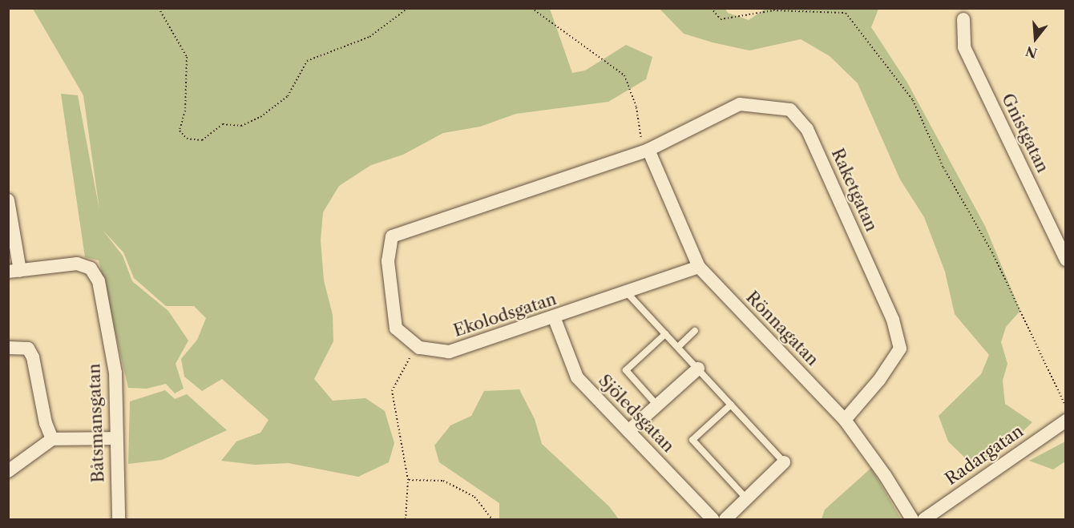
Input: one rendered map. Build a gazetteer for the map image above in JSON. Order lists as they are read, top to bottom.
{
  "streets": {
    "street": [
      "Gnistgatan",
      "Raketgatan",
      "Ekolodsgatan",
      "Rönnagatan",
      "Sjöledsgatan",
      "Båtsmansgatan",
      "Radargatan"
    ]
  },
  "crossings": [
    ["Raketgatan", "Rönnagatan"],
    ["Ekolodsgatan", "Rönnagatan"],
    ["Ekolodsgatan", "Sjöledsgatan"]
  ],
  "north": "bottom"
}
